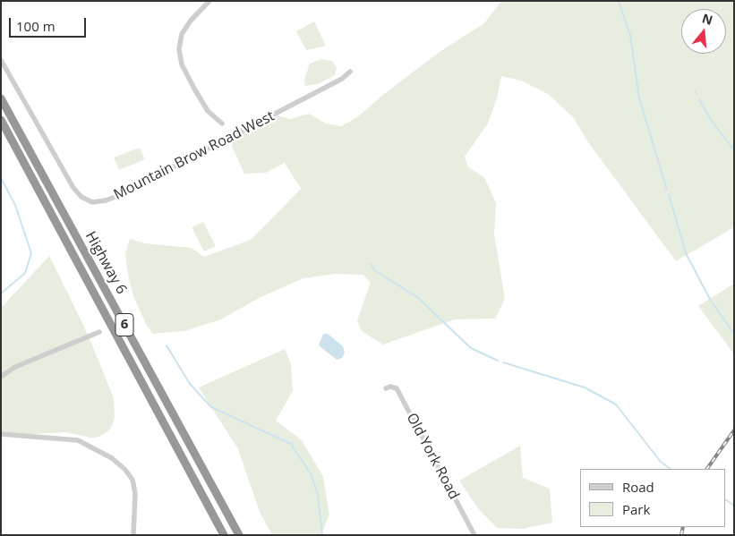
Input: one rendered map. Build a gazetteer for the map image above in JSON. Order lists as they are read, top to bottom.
{
  "streets": {
    "highway": ["Highway 6", "6"],
    "street": ["Mountain Brow Road West", "Old York Road"]
  },
  "legend": ["Road", "Park"],
  "scale_bar": "100 m",
  "north": "top"
}
